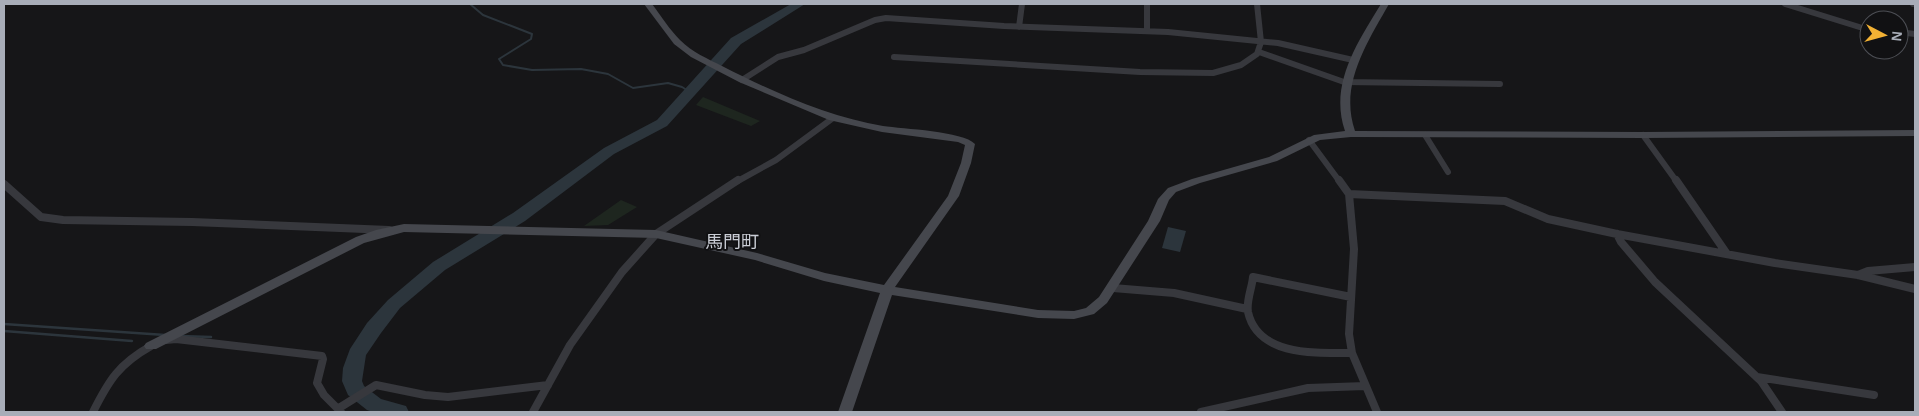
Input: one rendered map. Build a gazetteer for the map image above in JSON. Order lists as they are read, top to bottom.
{
  "districts": ["馬門町"],
  "north": "right"
}
